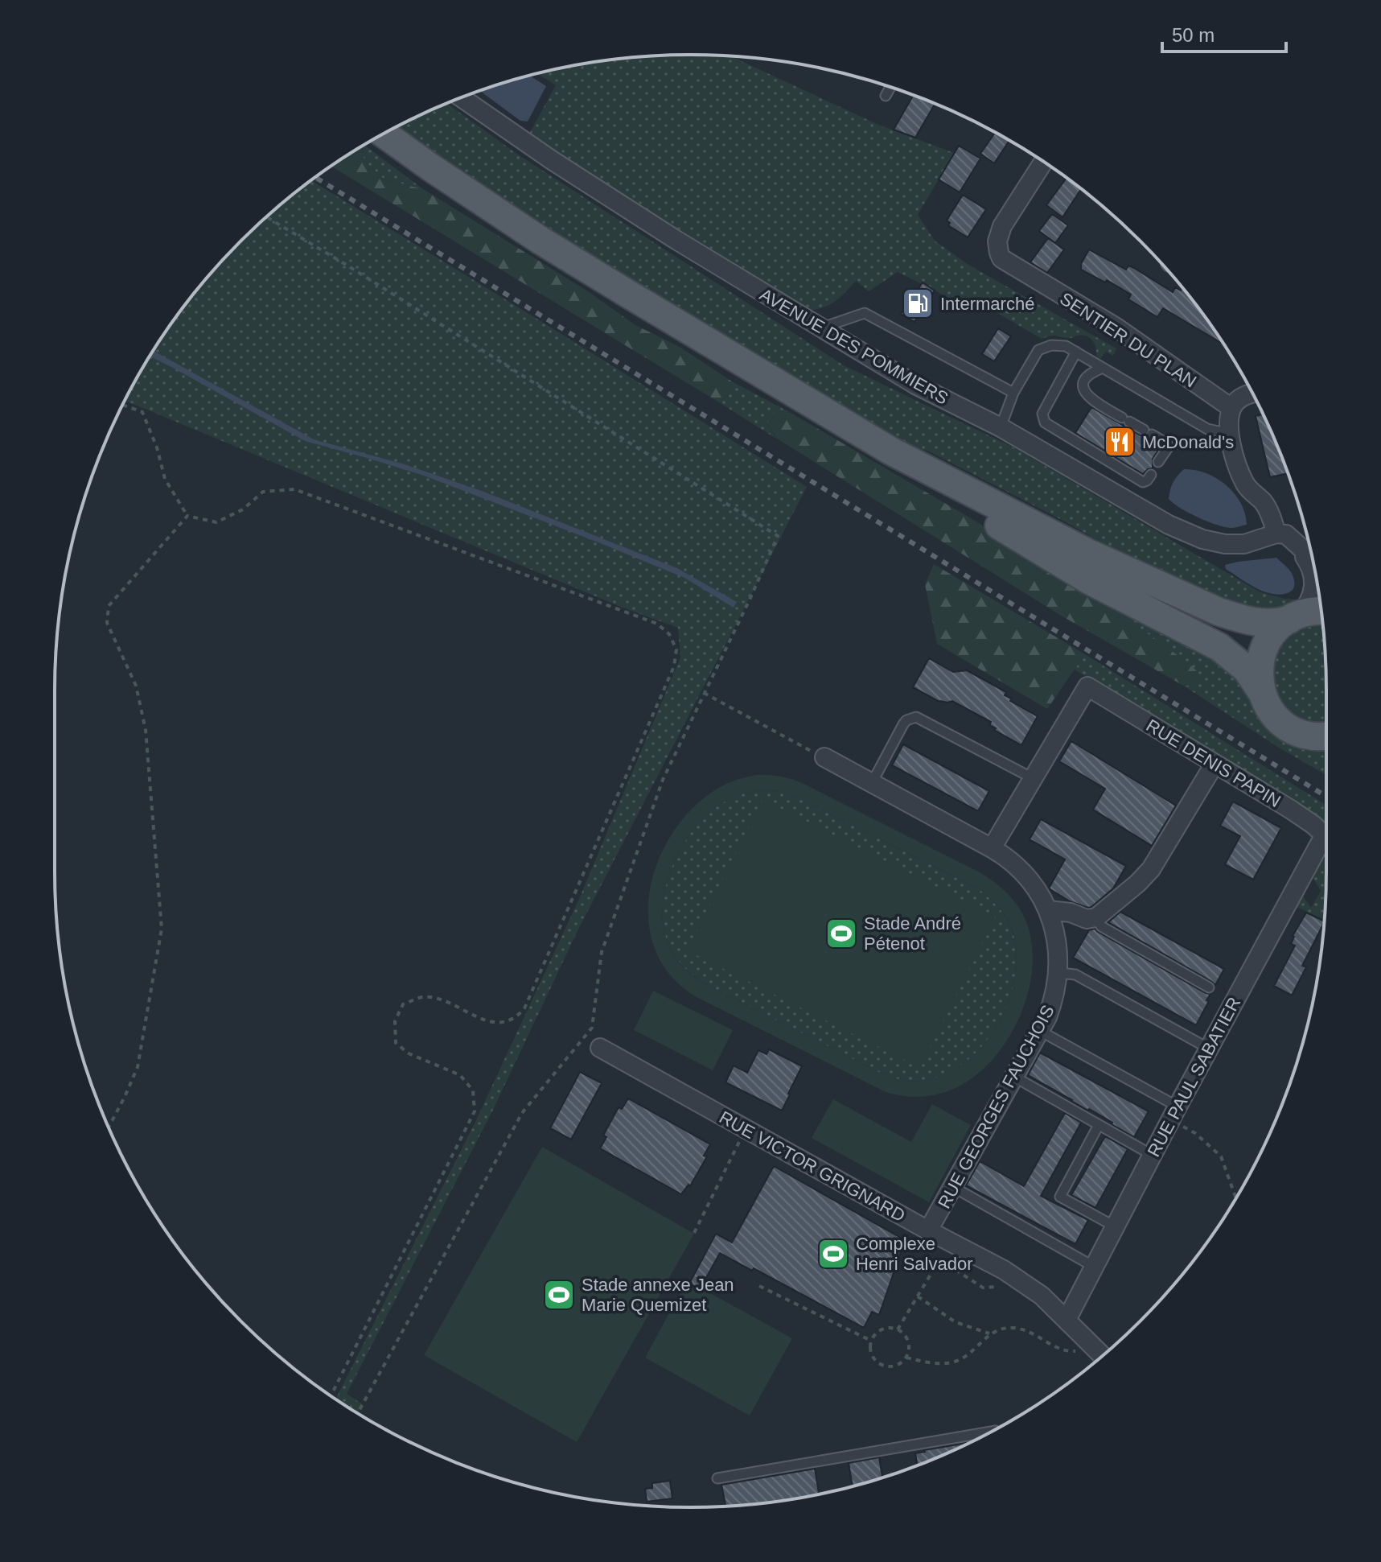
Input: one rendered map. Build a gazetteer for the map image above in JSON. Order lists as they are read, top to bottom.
{
  "streets": {
    "street": [
      "SENTIER DU PLAN",
      "AVENUE DES POMMIERS",
      "RUE DENIS PAPIN",
      "RUE PAUL SABATIER",
      "RUE GEORGES FAUCHOIS",
      "RUE VICTOR GRIGNARD"
    ]
  },
  "crossings": [
    ["RUE PAUL SABATIER", "RUE VICTOR GRIGNARD"],
    ["RUE GEORGES FAUCHOIS", "RUE VICTOR GRIGNARD"]
  ],
  "places": {
    "fuel station": ["Intermarché"],
    "restaurant": ["McDonald's"],
    "sports": ["Stade André Pétenot", "Complexe Henri Salvador", "Stade annexe Jean Marie Quemizet"]
  },
  "scale_bar": "50 m"
}
